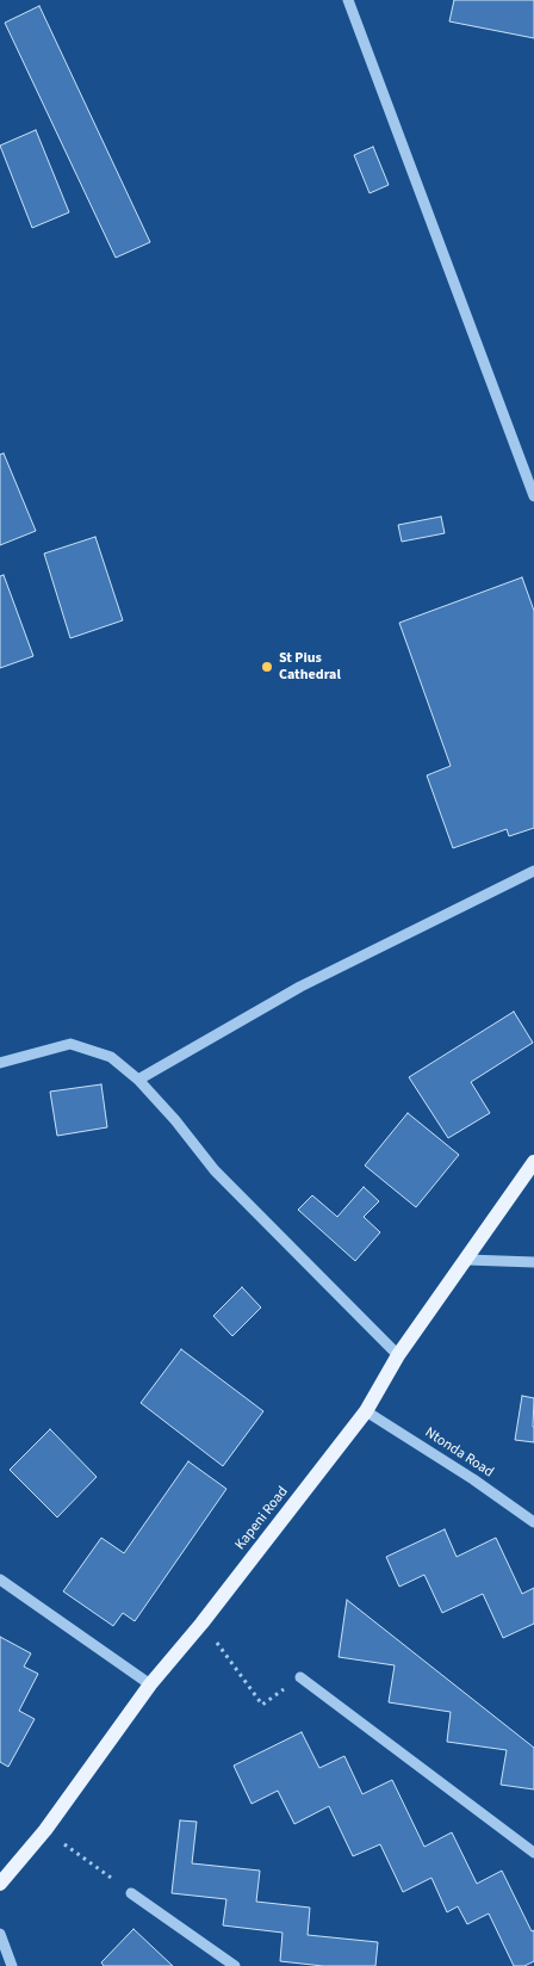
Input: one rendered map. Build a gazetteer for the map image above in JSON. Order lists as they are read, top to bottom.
{
  "streets": {
    "main road": ["Kapeni Road"],
    "street": ["Ntonda Road"]
  },
  "crossings": [
    ["Ntonda Road", "Kapeni Road"]
  ],
  "places": ["St Pius Cathedral"]
}
